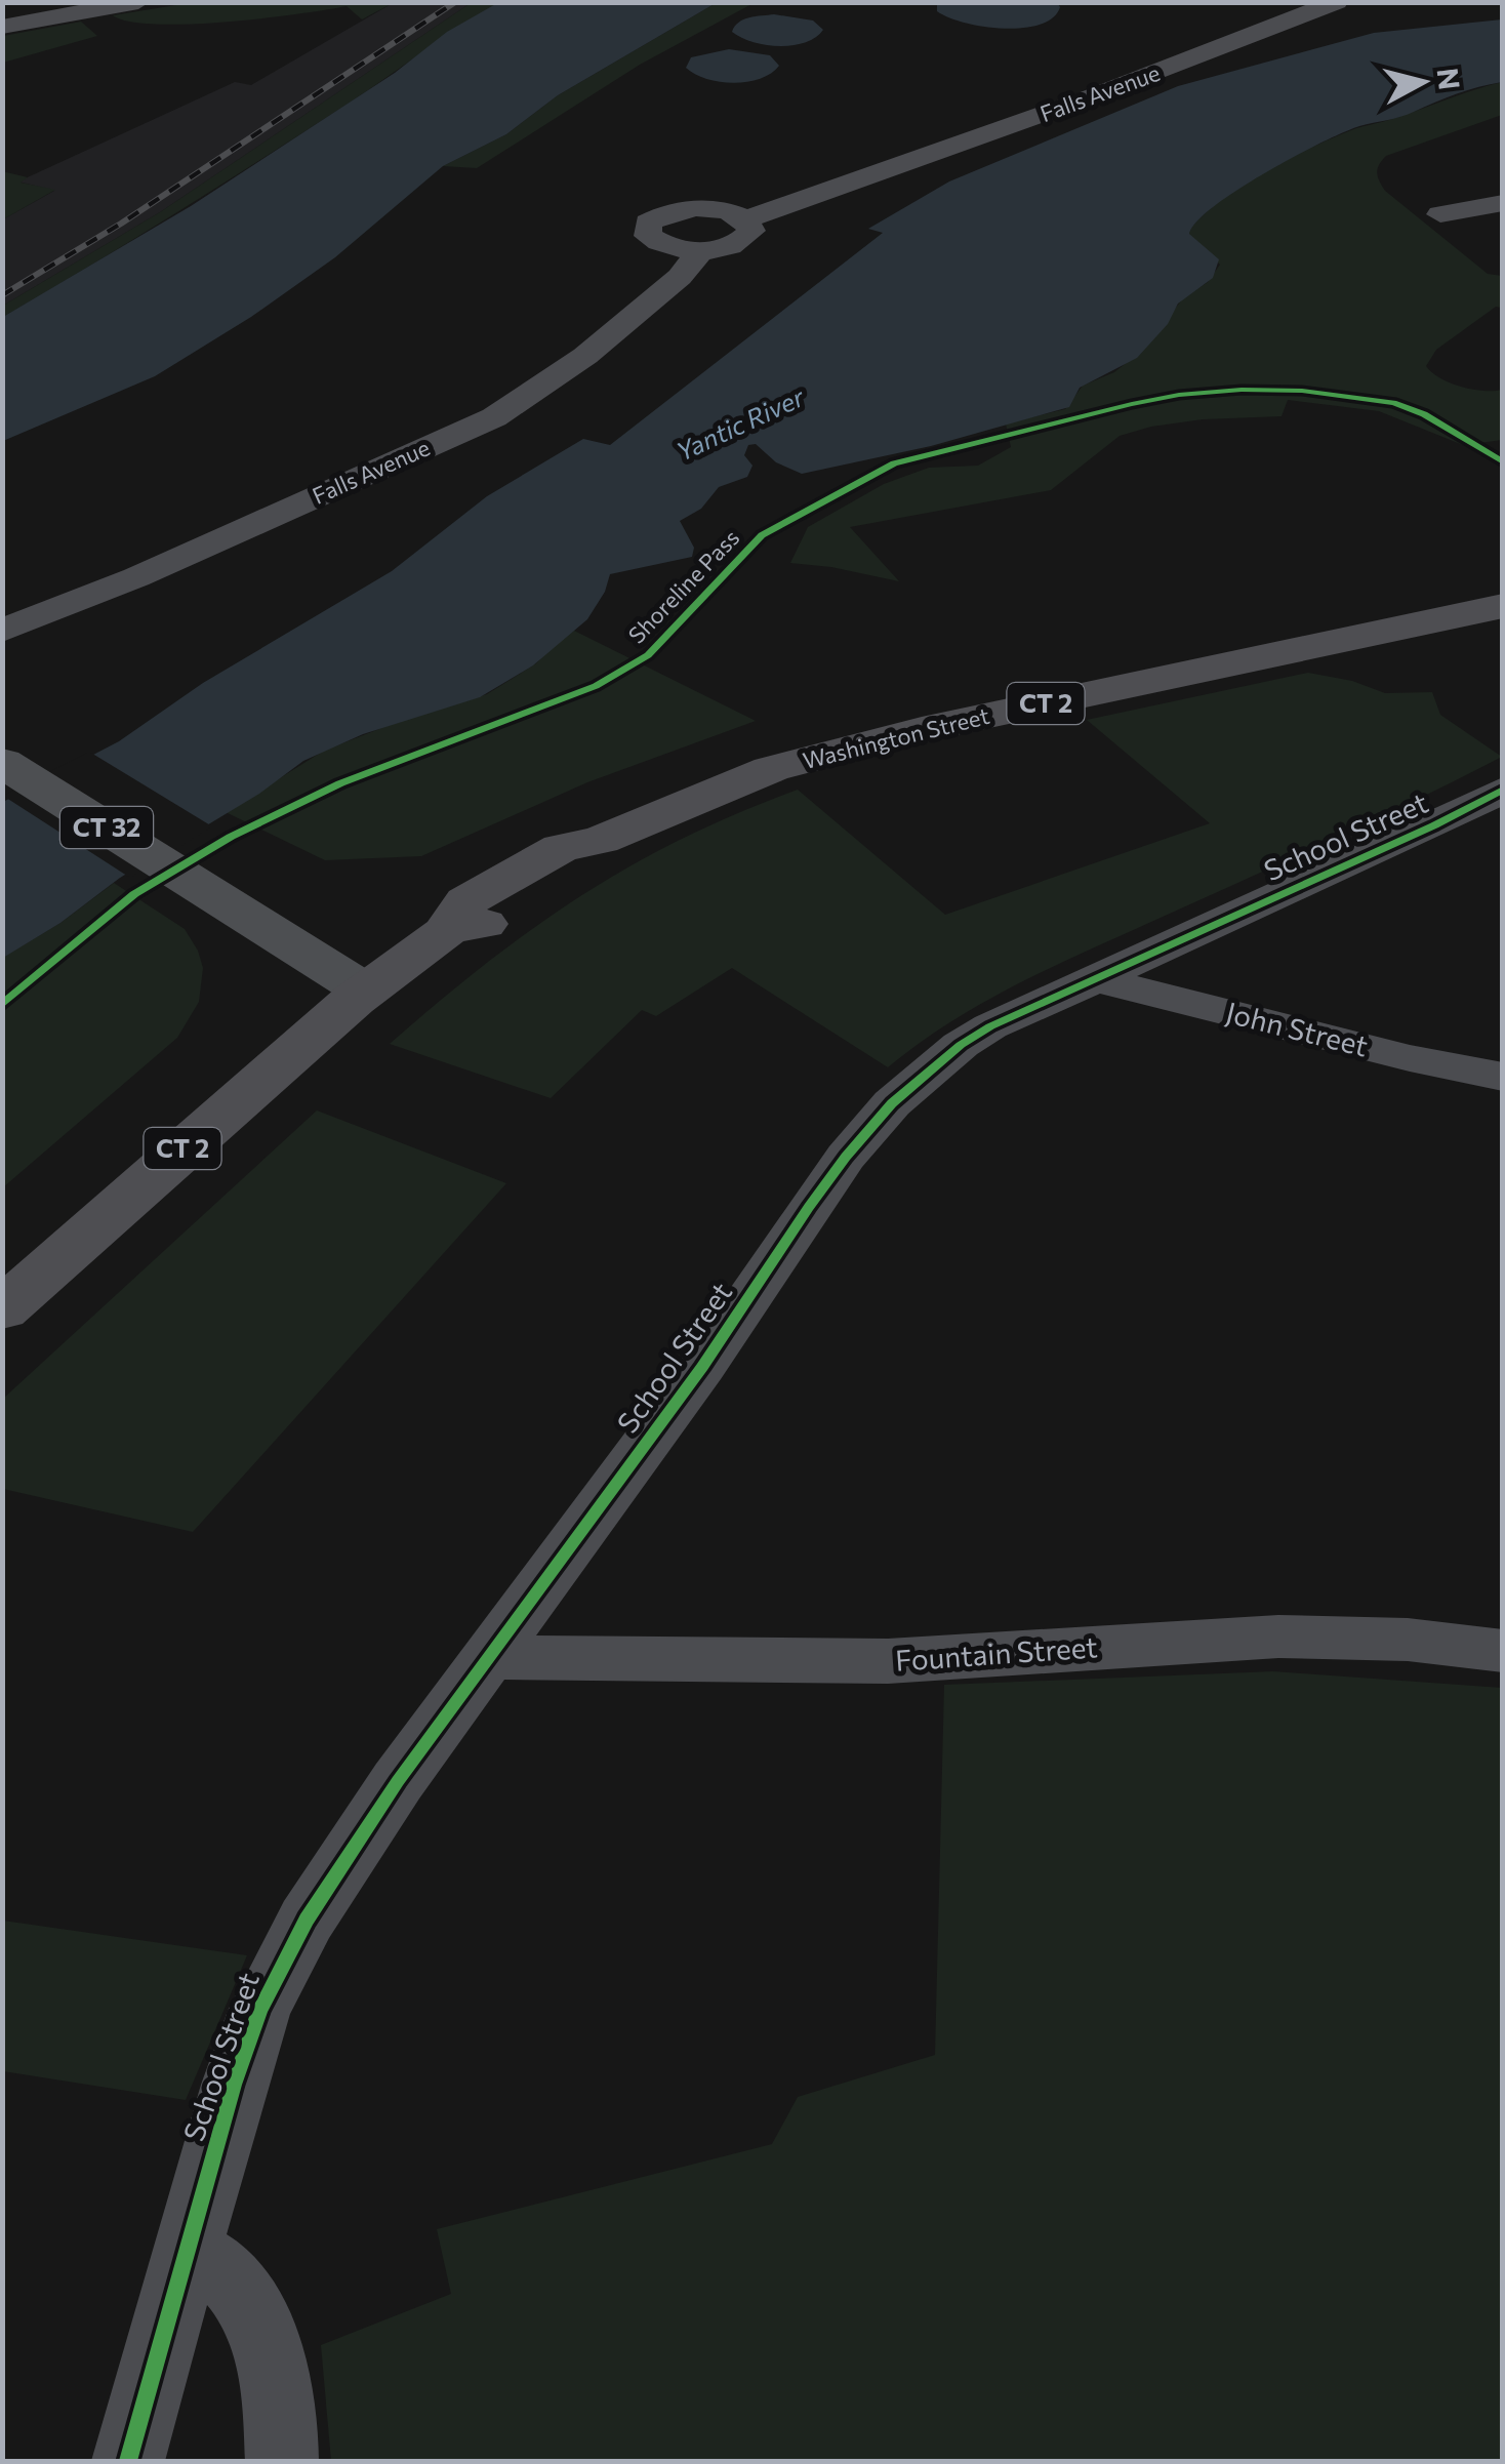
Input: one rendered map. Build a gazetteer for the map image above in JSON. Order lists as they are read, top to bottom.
{
  "streets": {
    "highway": ["CT 2", "Washington Street"],
    "main road": ["CT 32"],
    "street": [
      "Falls Avenue",
      "School Street",
      "John Street",
      "Fountain Street"
    ],
    "cycle path": ["Shoreline Pass"]
  },
  "crossings": [
    ["Washington Street", "CT 32"],
    ["School Street", "John Street"],
    ["School Street", "Fountain Street"]
  ],
  "water": ["Yantic River"],
  "north": "right"
}
